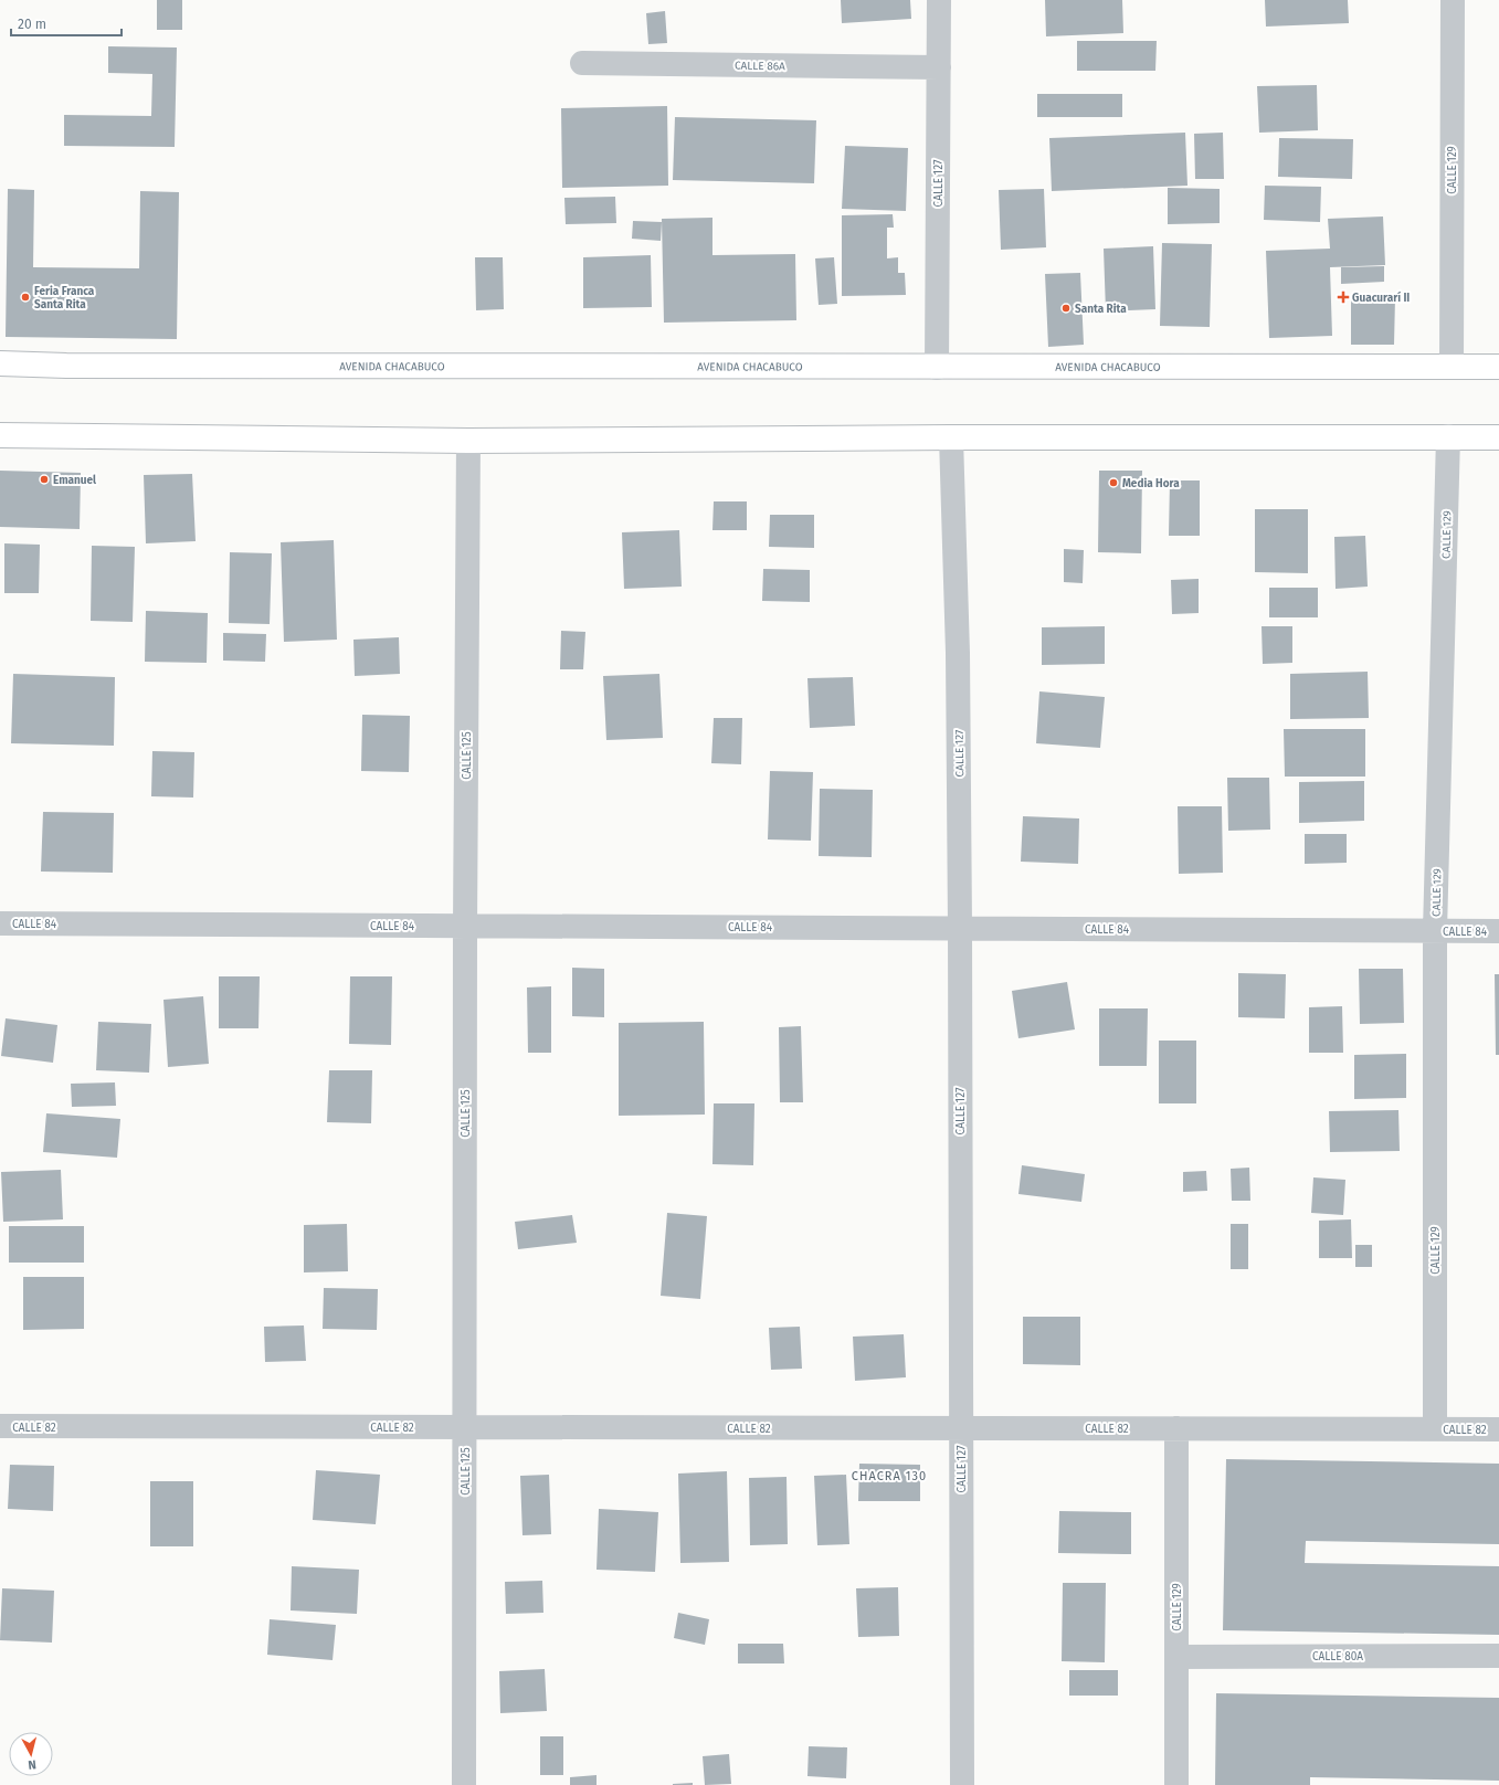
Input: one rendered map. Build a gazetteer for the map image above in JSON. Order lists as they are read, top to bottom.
{
  "streets": {
    "main road": ["AVENIDA CHACABUCO"],
    "street": [
      "CALLE 86A",
      "CALLE 129",
      "CALLE 127",
      "CALLE 125",
      "CALLE 84",
      "CALLE 82",
      "CALLE 80A"
    ]
  },
  "crossings": [
    ["CALLE 86A", "CALLE 127"],
    ["CALLE 129", "AVENIDA CHACABUCO"],
    ["CALLE 129", "CALLE 84"],
    ["CALLE 129", "CALLE 82"],
    ["CALLE 129", "CALLE 80A"],
    ["CALLE 127", "AVENIDA CHACABUCO"],
    ["CALLE 127", "CALLE 84"],
    ["CALLE 127", "CALLE 82"],
    ["CALLE 125", "CALLE 84"],
    ["CALLE 125", "CALLE 82"]
  ],
  "districts": ["CHACRA 130"],
  "places": {
    "other": [
      "Feria Franca Santa Rita",
      "Santa Rita",
      "Emanuel",
      "Media Hora"
    ],
    "health": ["Guacurarí II"]
  },
  "scale_bar": "20 m",
  "north": "bottom"
}
